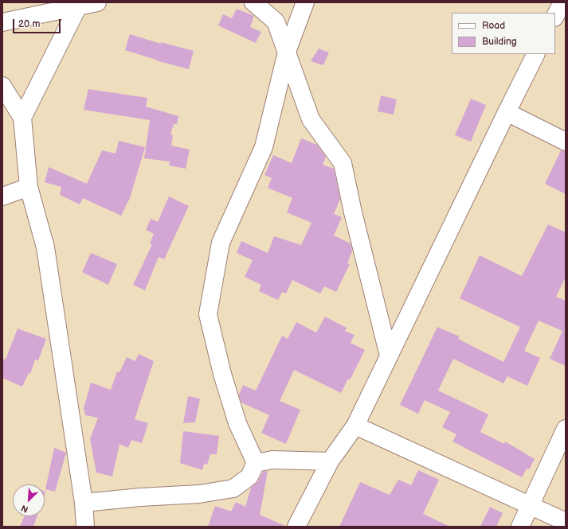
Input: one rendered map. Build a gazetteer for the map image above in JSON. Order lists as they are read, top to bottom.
{
  "legend": ["Road", "Building"],
  "scale_bar": "20 m",
  "north": "bottom left"
}
